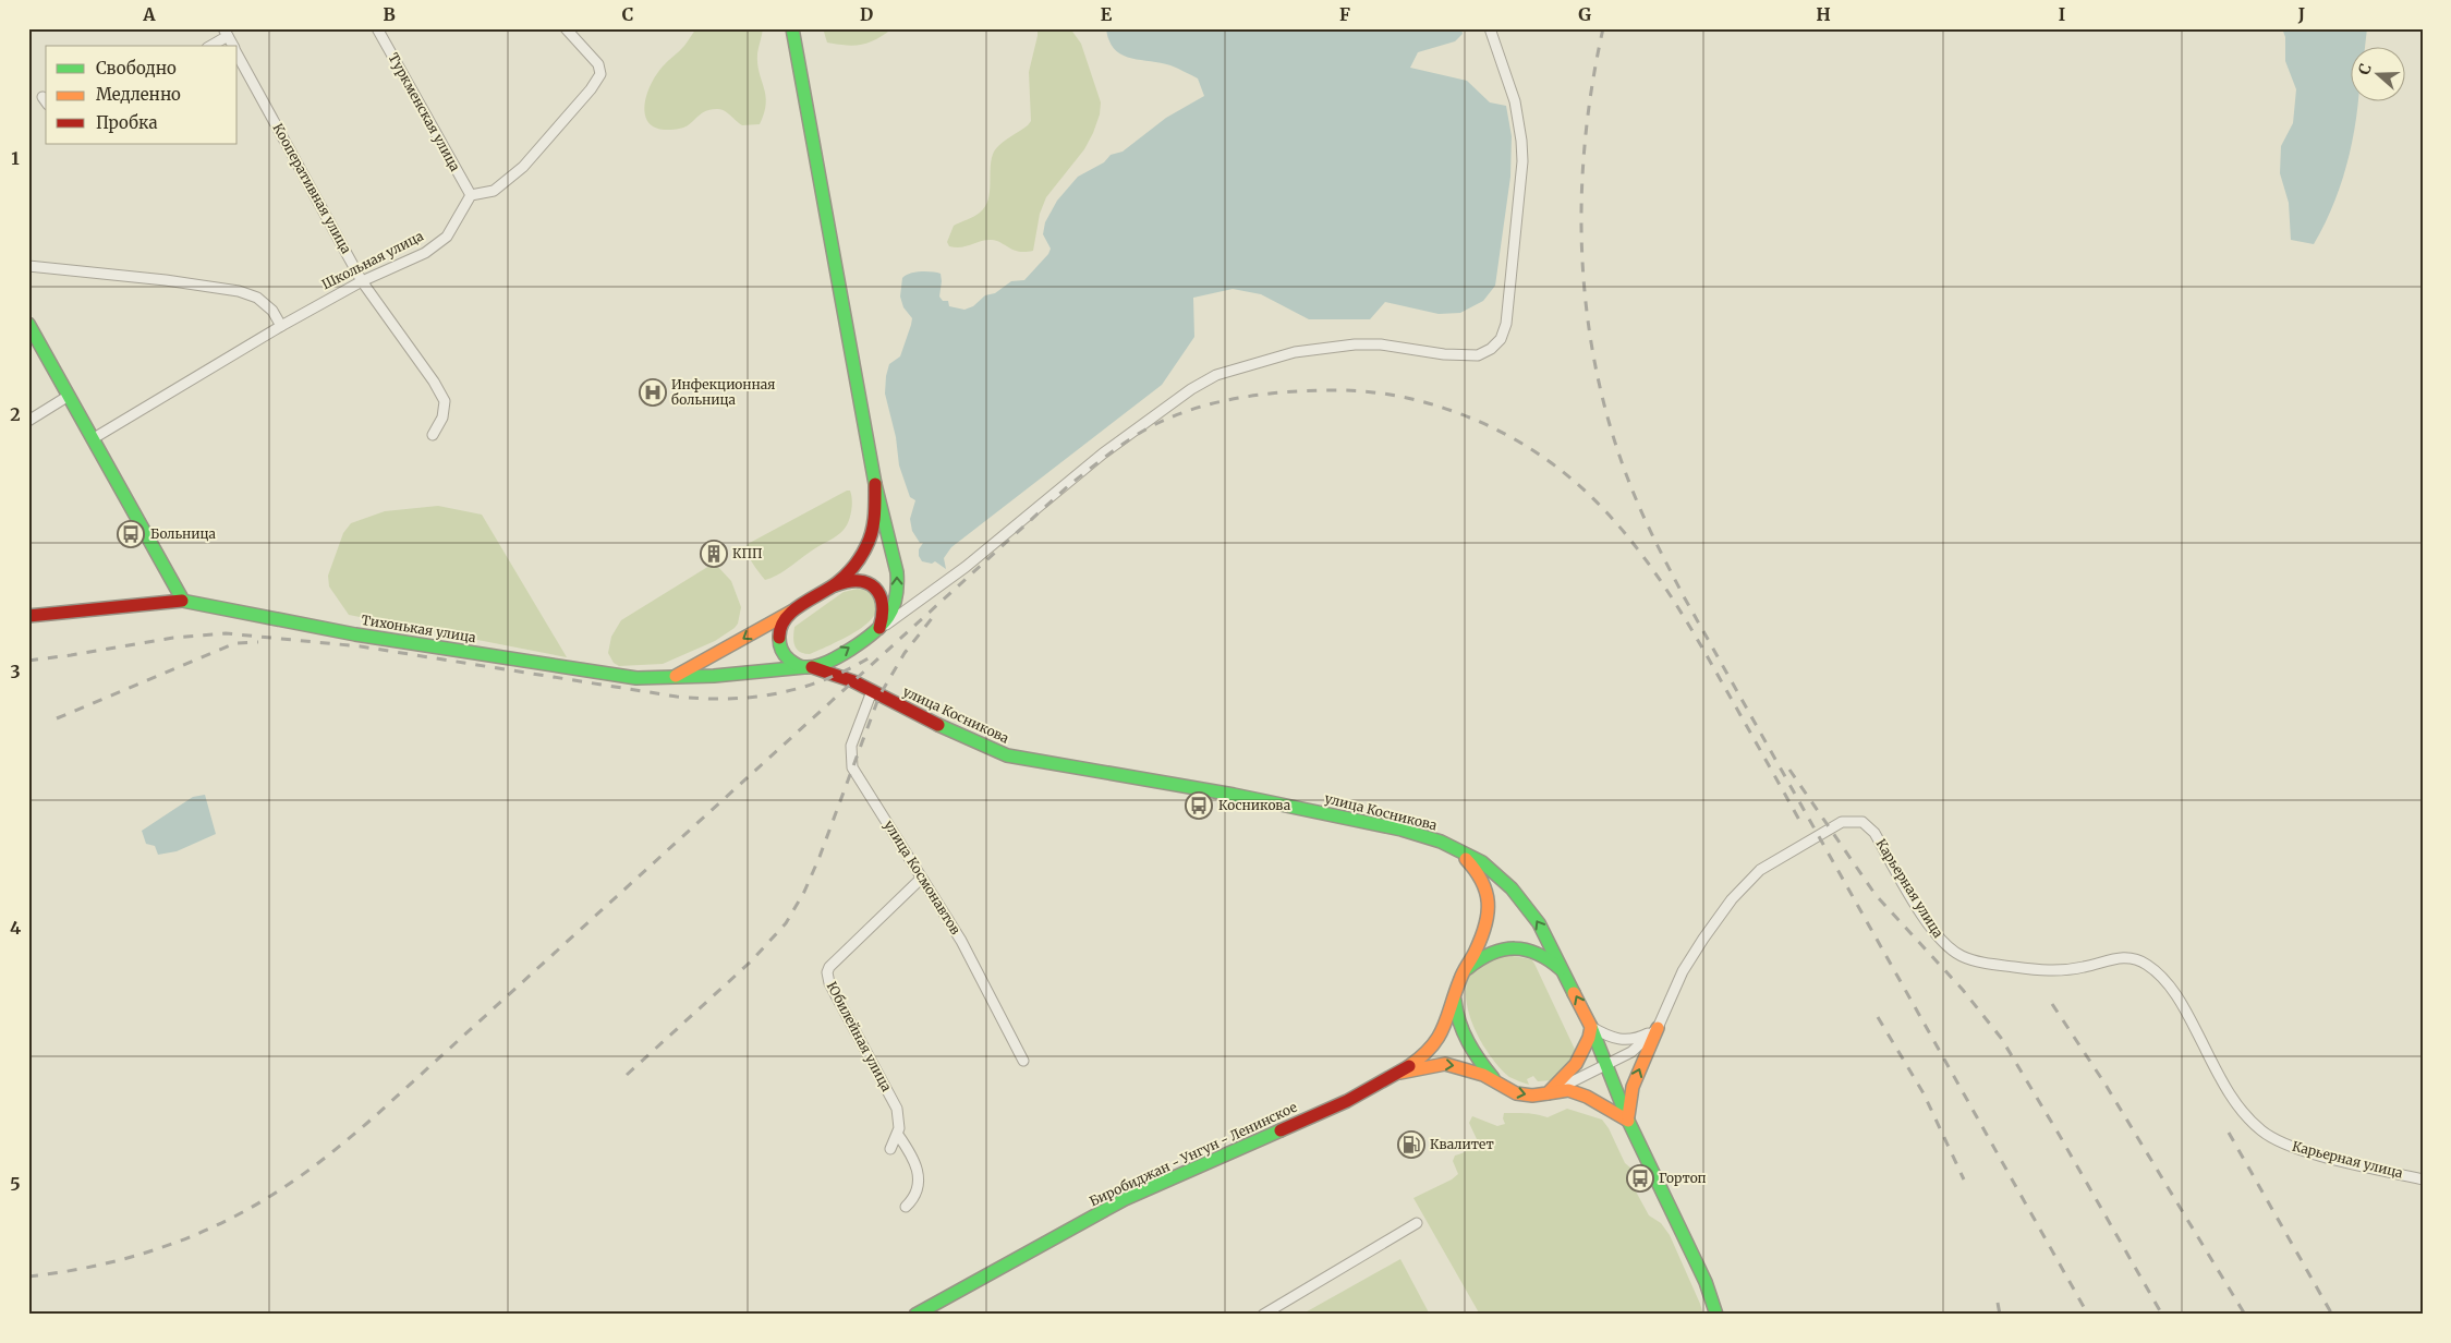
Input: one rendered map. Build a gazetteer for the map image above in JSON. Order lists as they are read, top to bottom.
{
  "streets": {
    "main road": ["Тихонькая улица", "улица Косникова", "Биробиджан - Унгун - Ленинское"],
    "street": [
      "Туркменская улица",
      "Кооперативная улица",
      "Школьная улица",
      "улица Космонавтов",
      "Карьерная улица",
      "Юбилейная улица"
    ]
  },
  "crossings": [
    ["Туркменская улица", "Школьная улица"],
    ["Кооперативная улица", "Школьная улица"],
    ["Тихонькая улица", "улица Косникова"],
    ["улица Косникова", "улица Космонавтов"],
    ["улица Космонавтов", "Юбилейная улица"]
  ],
  "places": {
    "hospital": ["Инфекционная больница"],
    "bus stop": ["Больница", "Косникова", "Гортоп"],
    "building": ["КПП"],
    "fuel station": ["Квалитет"]
  },
  "legend": ["Свободно", "Медленно", "Пробка"],
  "north": "left",
  "grid": {
    "columns": [
      "A",
      "B",
      "C",
      "D",
      "E",
      "F",
      "G",
      "H",
      "I",
      "J"
    ],
    "rows": [
      "1",
      "2",
      "3",
      "4",
      "5"
    ]
  }
}
